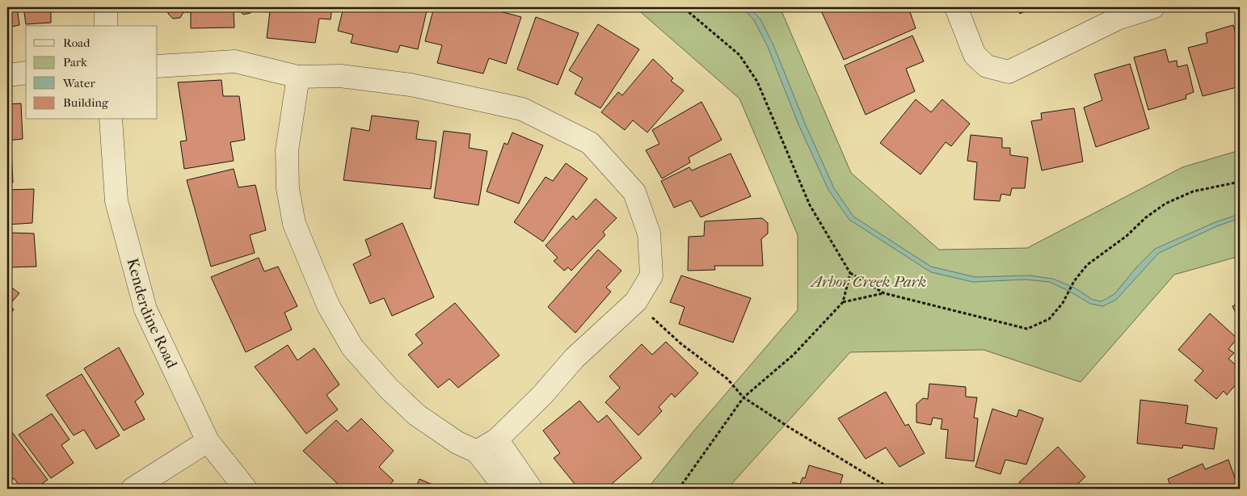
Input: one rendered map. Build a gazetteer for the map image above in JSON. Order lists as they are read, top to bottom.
{
  "streets": {
    "street": ["Kenderdine Road"]
  },
  "parks": ["Arbor Creek Park"],
  "legend": [
    "Road",
    "Park",
    "Water",
    "Building"
  ]
}
